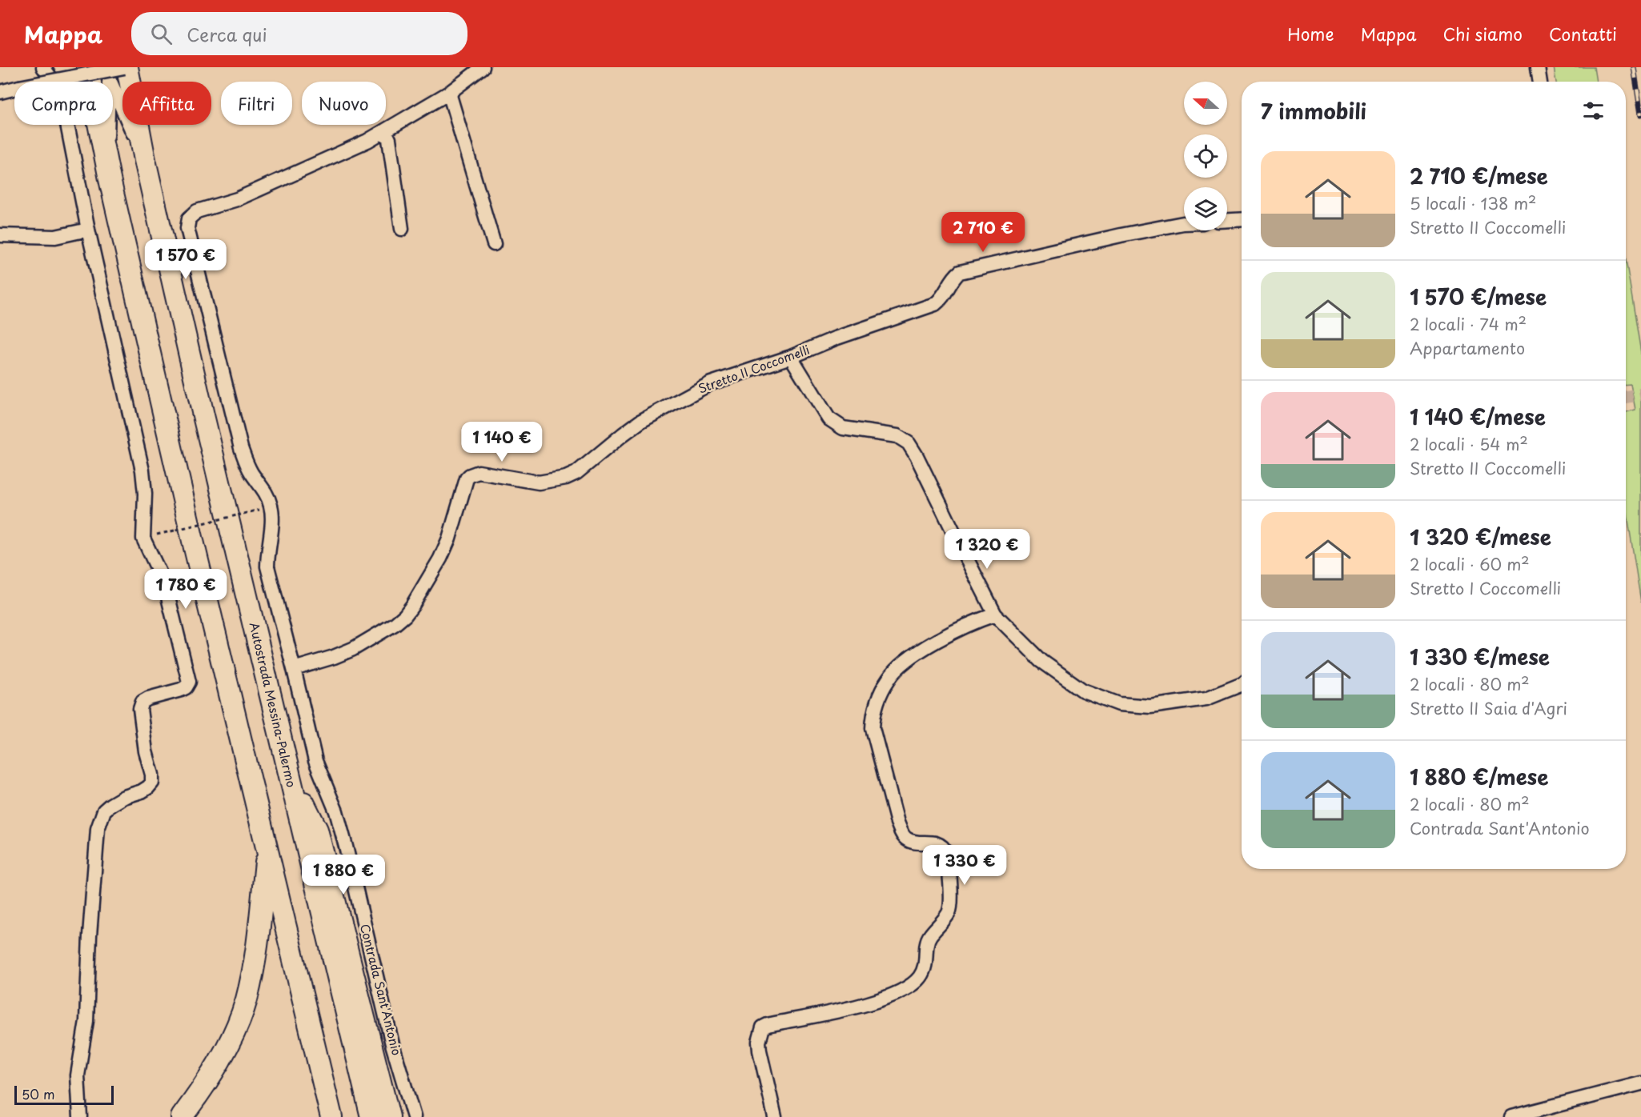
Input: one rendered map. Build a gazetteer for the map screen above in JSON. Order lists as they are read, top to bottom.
{
  "streets": {
    "highway": ["Autostrada Messina-Palermo"],
    "street": ["Stretto II Coccomelli", "Contrada Sant'Antonio"]
  },
  "crossings": [
    ["Stretto II Coccomelli", "Contrada Sant'Antonio"]
  ],
  "scale_bar": "50 m",
  "north": "left",
  "page": {
    "header": "Mappa",
    "search": "Cerca qui",
    "nav": [
      "Home",
      "Mappa",
      "Chi siamo",
      "Contatti"
    ],
    "chip": [
      "Compra",
      "Affitta",
      "Filtri",
      "Nuovo"
    ],
    "heading": "7 immobili",
    "list": [
      {
        "name": "2 710 €/mese",
        "note": "5 locali · 138 m² · Stretto II Coccomelli"
      },
      {
        "name": "1 570 €/mese",
        "note": "2 locali · 74 m² · Appartamento"
      },
      {
        "name": "1 140 €/mese",
        "note": "2 locali · 54 m² · Stretto II Coccomelli"
      },
      {
        "name": "1 320 €/mese",
        "note": "2 locali · 60 m² · Stretto I Coccomelli"
      },
      {
        "name": "1 330 €/mese",
        "note": "2 locali · 80 m² · Stretto II Saia d'Agri"
      },
      {
        "name": "1 880 €/mese",
        "note": "2 locali · 80 m² · Contrada Sant'Antonio"
      }
    ],
    "price": [
      "2 710 €",
      "1 570 €",
      "1 140 €",
      "1 320 €",
      "1 780 €",
      "1 330 €",
      "1 880 €"
    ],
    "scale": "50 m"
  }
}
